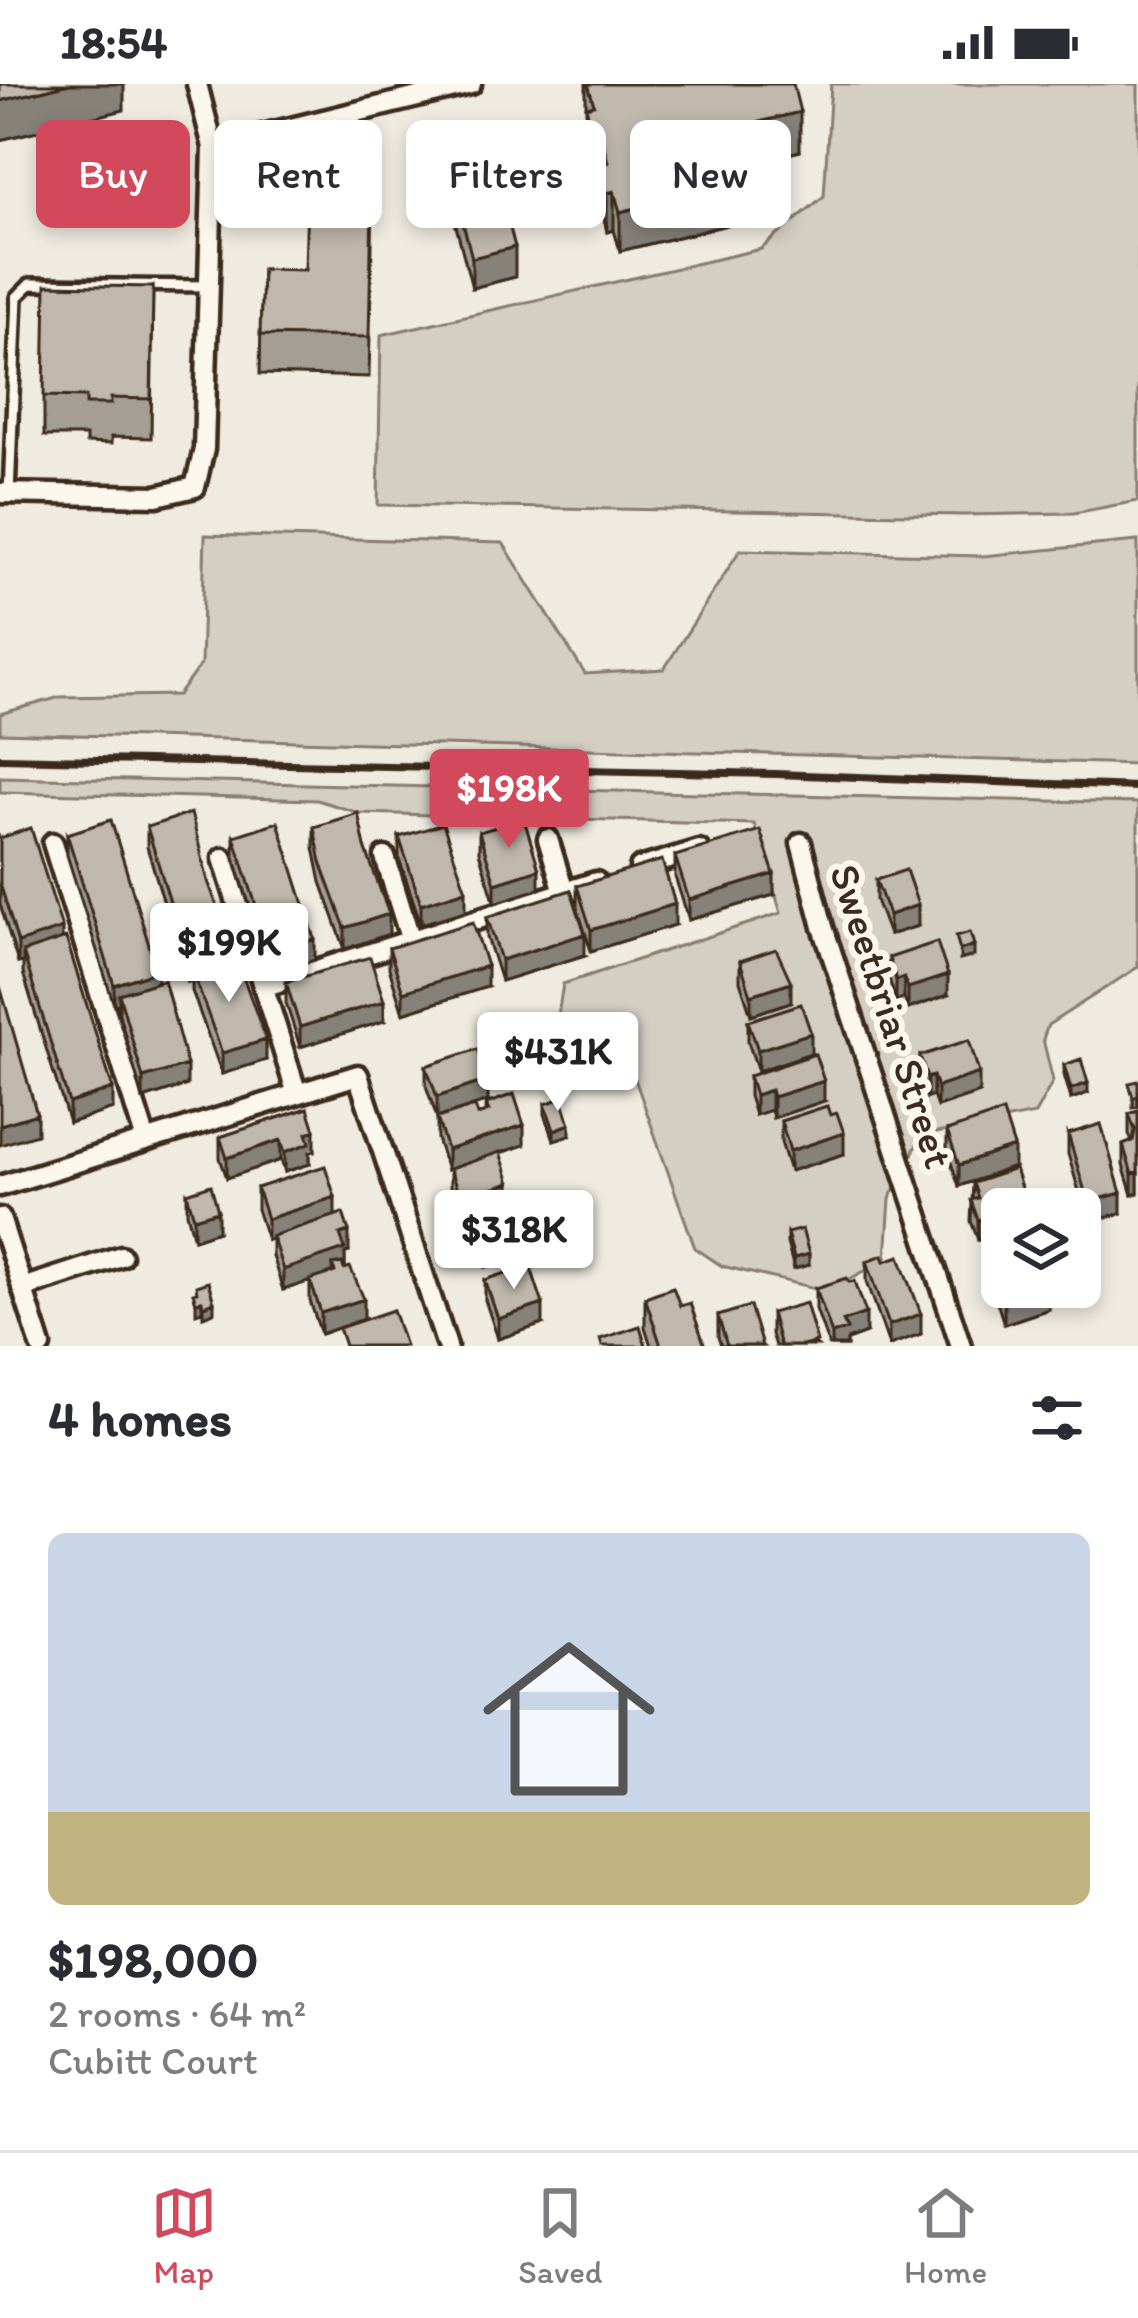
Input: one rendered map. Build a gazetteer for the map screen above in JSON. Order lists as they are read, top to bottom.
{
  "streets": {
    "street": ["Sweetbriar Street"]
  },
  "page": {
    "status": "18:54",
    "chip": [
      "Buy",
      "Rent",
      "Filters",
      "New"
    ],
    "price": [
      "$198K",
      "$199K",
      "$431K",
      "$318K"
    ],
    "heading": "4 homes",
    "list": [
      {
        "name": "$198,000",
        "note": "2 rooms · 64 m² · Cubitt Court"
      }
    ],
    "tabs": ["Map", "Saved", "Home"]
  }
}
